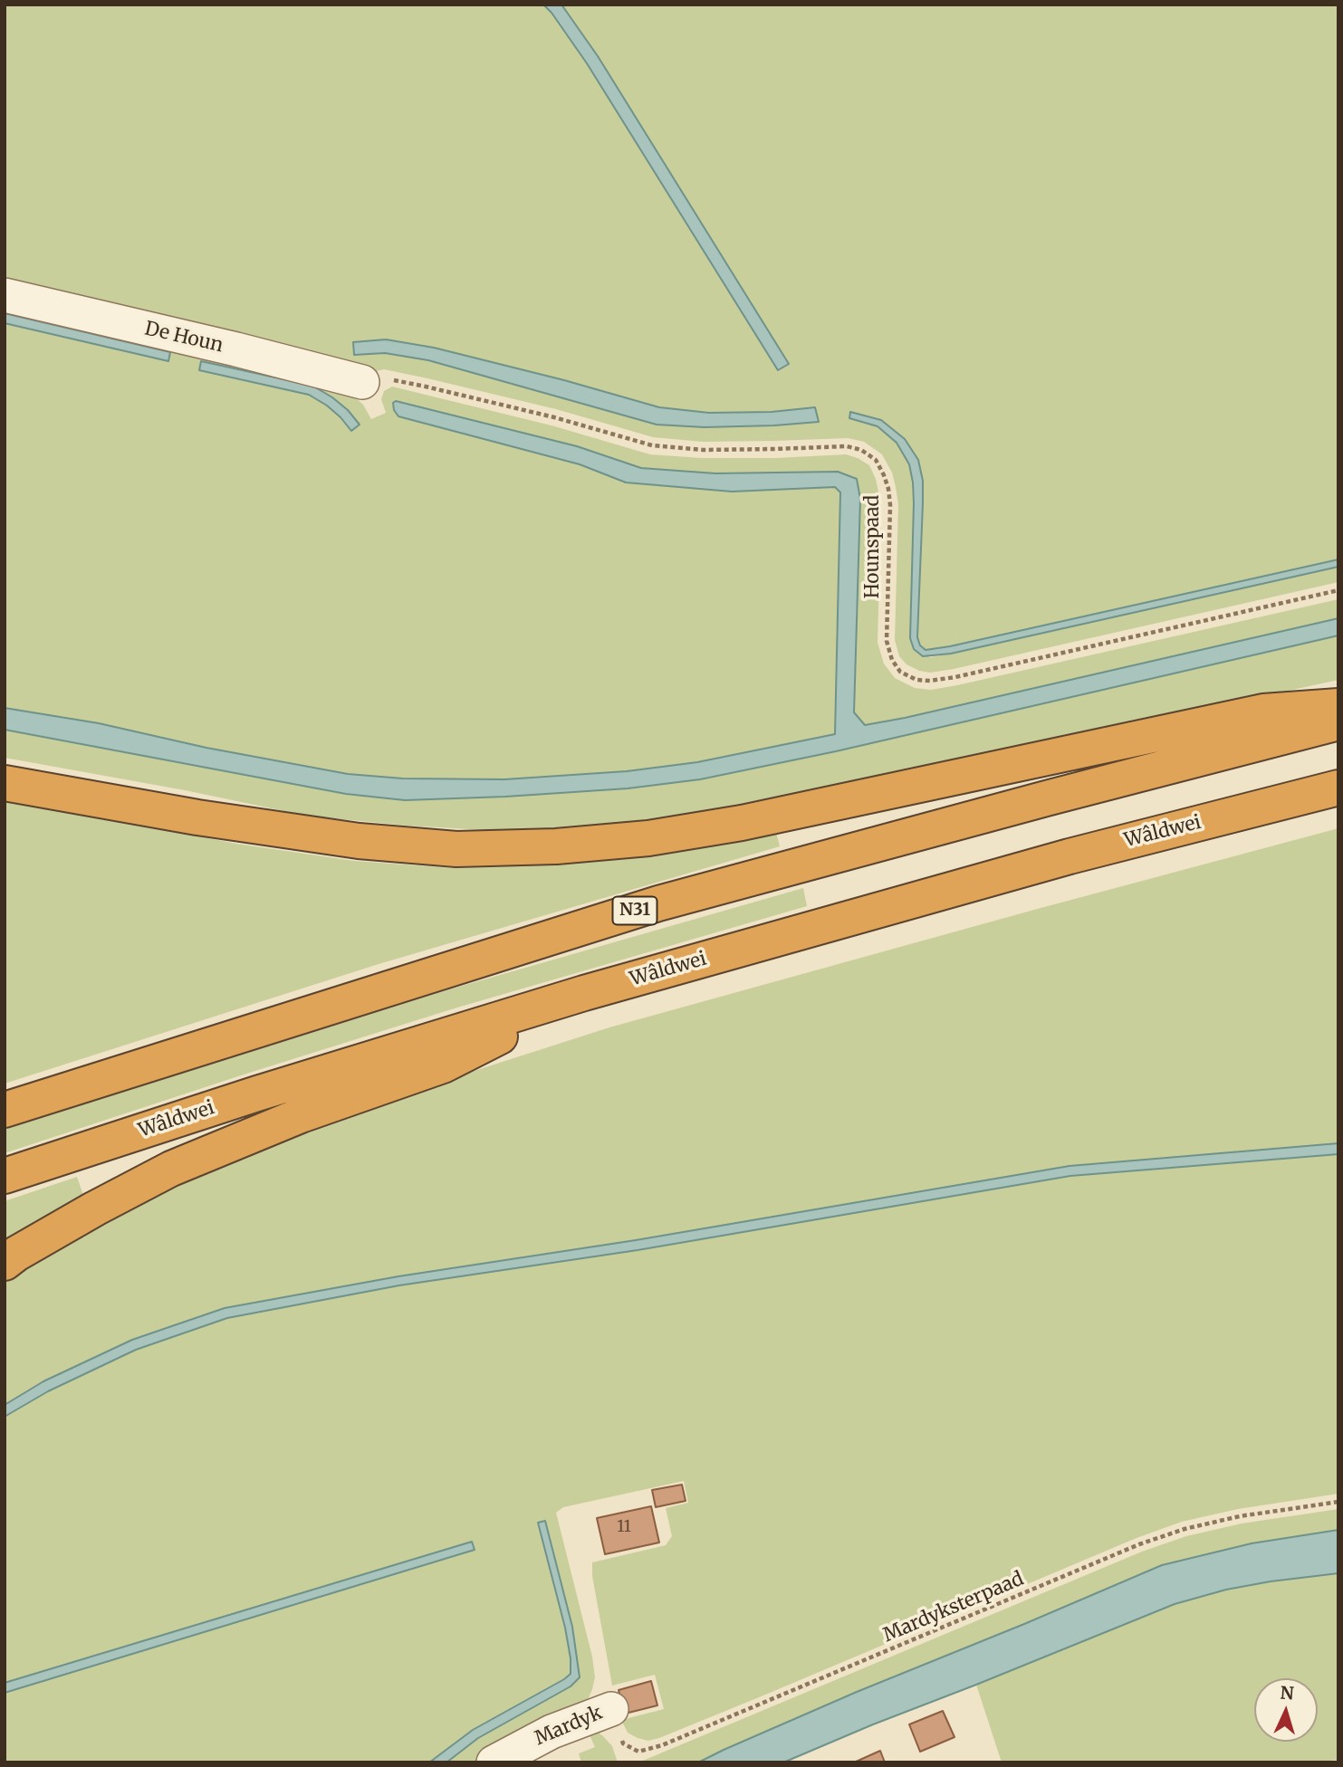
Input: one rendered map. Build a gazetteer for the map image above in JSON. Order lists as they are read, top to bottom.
{
  "streets": {
    "highway": ["Wâldwei", "N31"],
    "street": ["De Houn", "Mardyk"],
    "path": ["Hounspaad", "Mardyksterpaad"]
  },
  "crossings": [
    ["De Houn", "Hounspaad"],
    ["Mardyksterpaad", "Mardyk"]
  ],
  "house_numbers": ["11"],
  "north": "top"
}
